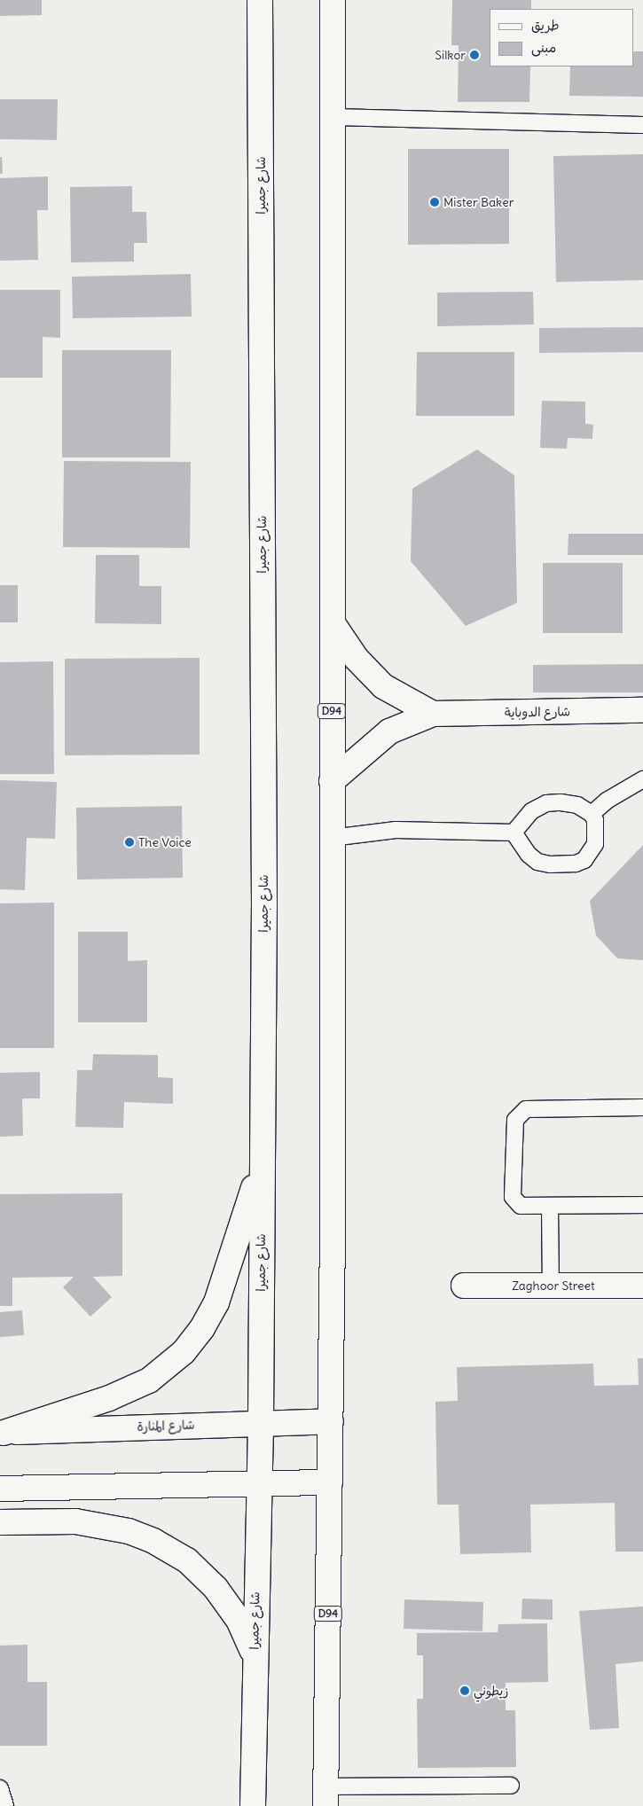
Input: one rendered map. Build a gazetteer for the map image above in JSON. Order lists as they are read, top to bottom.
{
  "streets": {
    "main road": [
      "شارع جميرا",
      "D94",
      "شارع الدوباية",
      "Zaghoor Street",
      "شارع المنارة"
    ]
  },
  "crossings": [
    ["شارع جميرا", "شارع المنارة"],
    ["D94", "شارع الدوباية"],
    ["D94", "شارع المنارة"]
  ],
  "places": [
    "Silkor",
    "Mister Baker",
    "The Voice",
    "زيطوني"
  ],
  "legend": ["طريق", "مبنى"]
}
